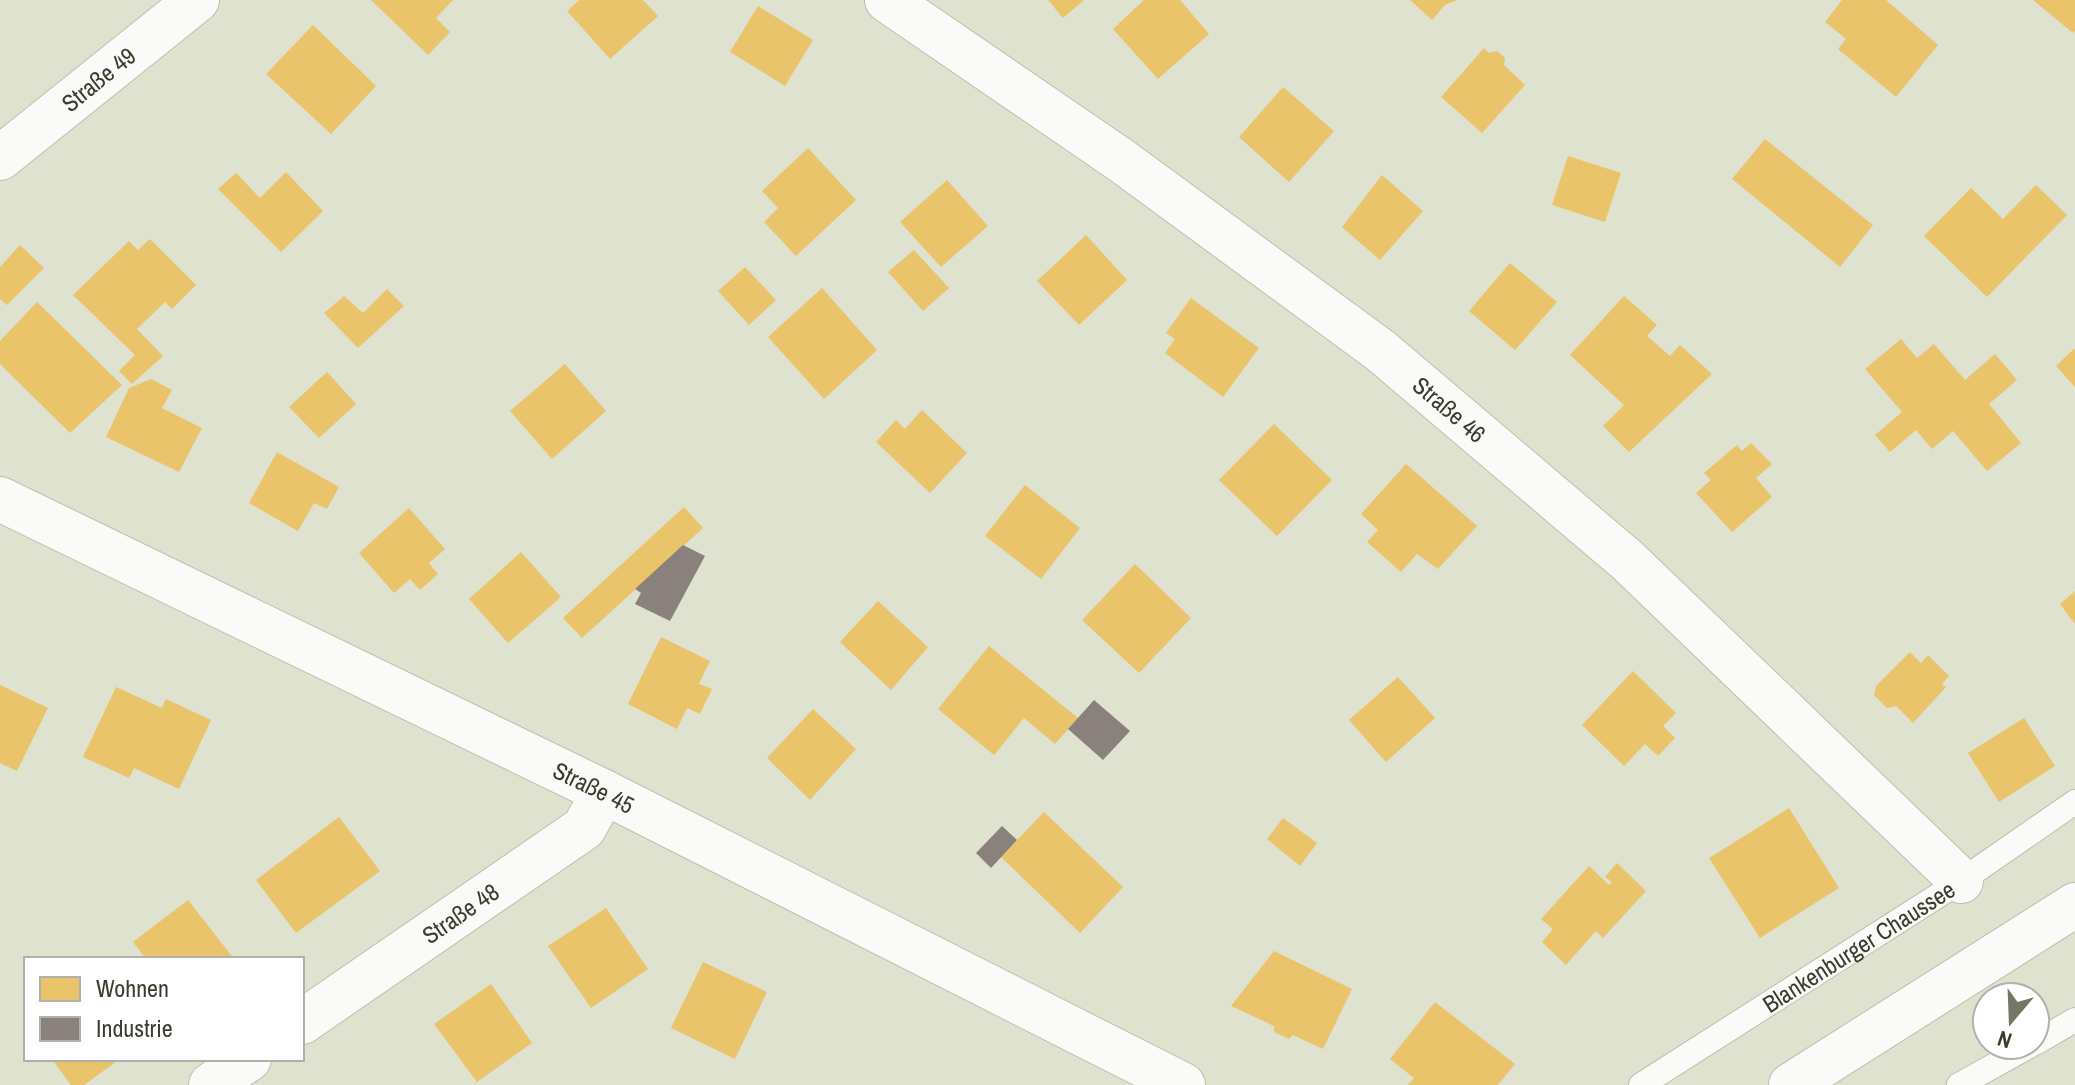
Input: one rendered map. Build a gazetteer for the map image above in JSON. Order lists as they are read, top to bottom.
{
  "streets": {
    "street": [
      "Straße 49",
      "Straße 46",
      "Straße 45",
      "Straße 48"
    ],
    "lane": ["Blankenburger Chaussee"]
  },
  "crossings": [
    ["Straße 46", "Blankenburger Chaussee"],
    ["Straße 45", "Straße 48"]
  ],
  "legend": ["Wohnen", "Industrie"],
  "north": "bottom"
}
